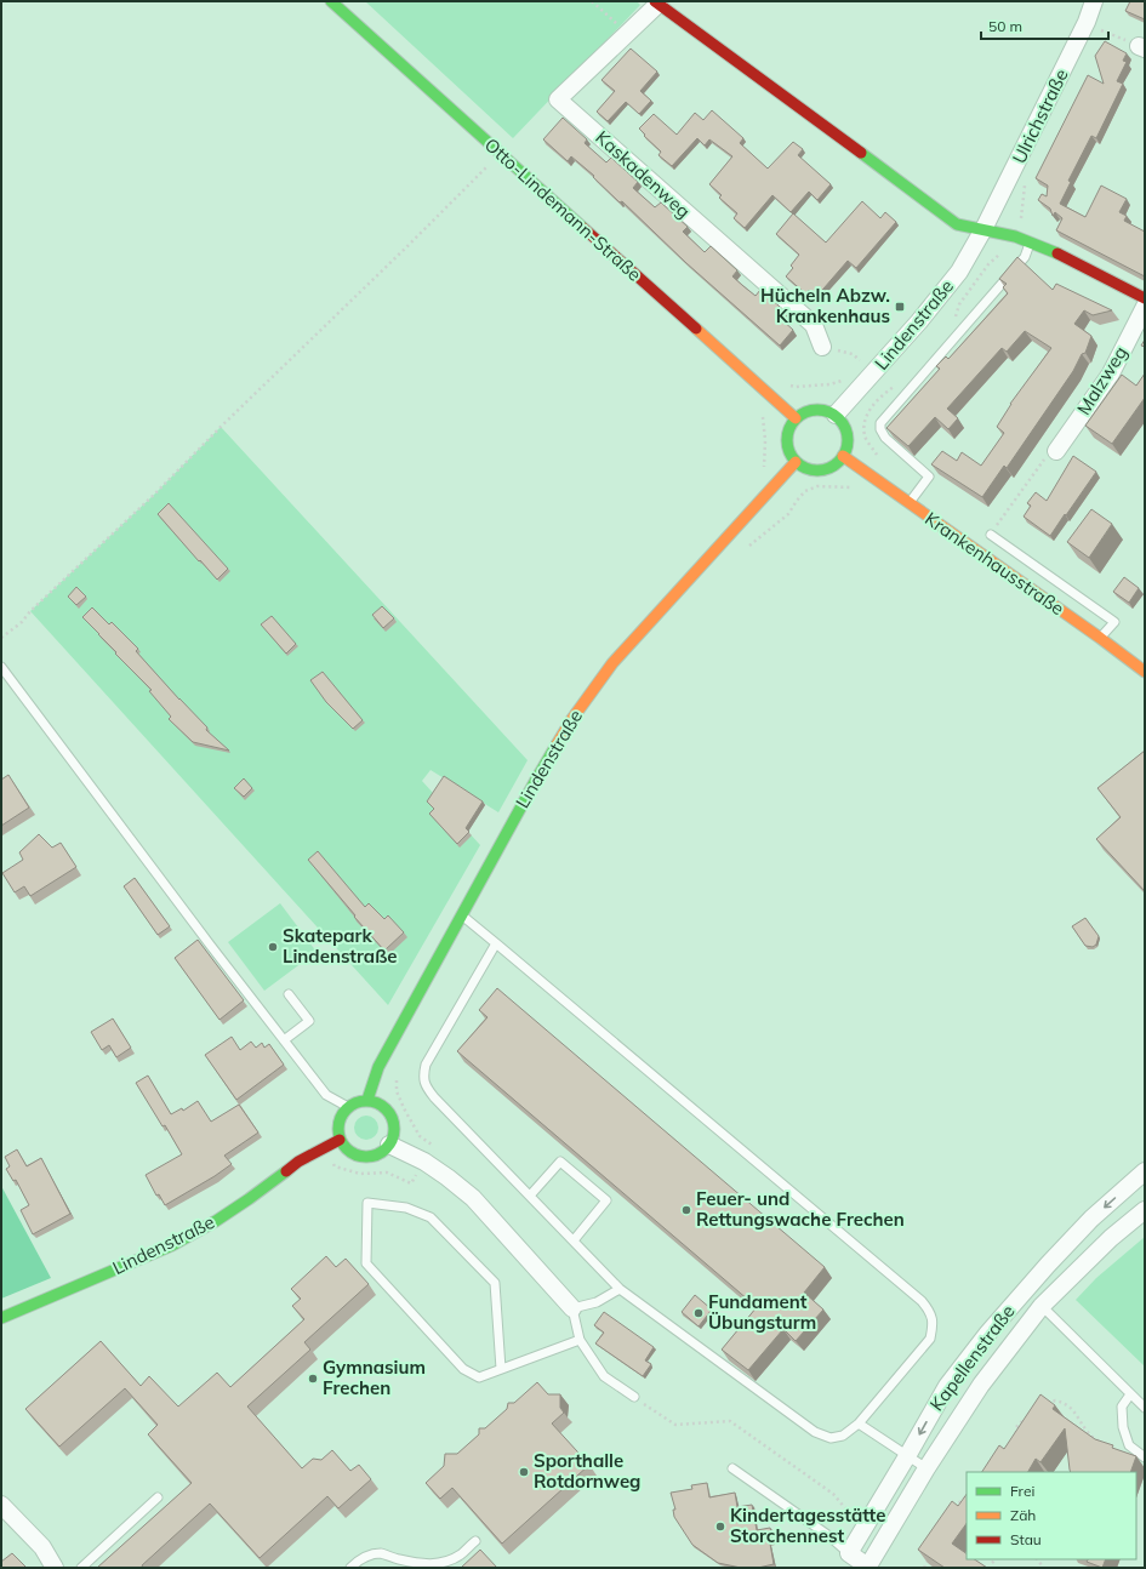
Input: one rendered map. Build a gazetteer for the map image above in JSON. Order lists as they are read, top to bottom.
{
  "streets": {
    "street": [
      "Ulrichstraße",
      "Kaskadenweg",
      "Otto-Lindemann-Straße",
      "Lindenstraße",
      "Malzweg",
      "Krankenhausstraße",
      "Kapellenstraße"
    ]
  },
  "crossings": [
    ["Ulrichstraße", "Kaskadenweg"],
    ["Ulrichstraße", "Lindenstraße"],
    ["Kaskadenweg", "Lindenstraße"],
    ["Otto-Lindemann-Straße", "Lindenstraße"],
    ["Otto-Lindemann-Straße", "Krankenhausstraße"],
    ["Lindenstraße", "Krankenhausstraße"]
  ],
  "places": {
    "transit": ["Hücheln Abzw. Krankenhaus"],
    "other": [
      "Skatepark Lindenstraße",
      "Feuer- und Rettungswache Frechen",
      "Fundament Übungsturm",
      "Gymnasium Frechen",
      "Sporthalle Rotdornweg",
      "Kindertagesstätte Storchennest"
    ]
  },
  "legend": ["Frei", "Zäh", "Stau"],
  "scale_bar": "50 m"
}
